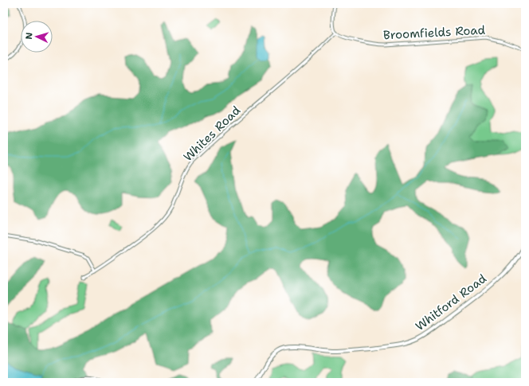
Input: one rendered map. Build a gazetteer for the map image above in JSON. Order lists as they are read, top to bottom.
{
  "streets": {
    "main road": ["Whitford Road"],
    "street": ["Broomfields Road", "Whites Road"]
  },
  "crossings": [
    ["Broomfields Road", "Whites Road"]
  ],
  "north": "left"
}
